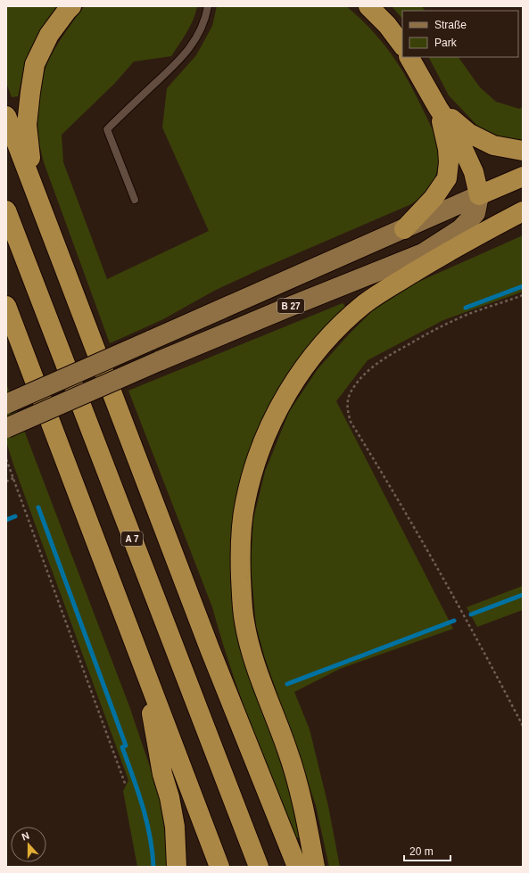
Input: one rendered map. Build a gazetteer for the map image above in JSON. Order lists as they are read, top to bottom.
{
  "streets": {
    "highway": ["B 27", "A 7"]
  },
  "legend": ["Straße", "Park"],
  "scale_bar": "20 m",
  "north": "top"
}
